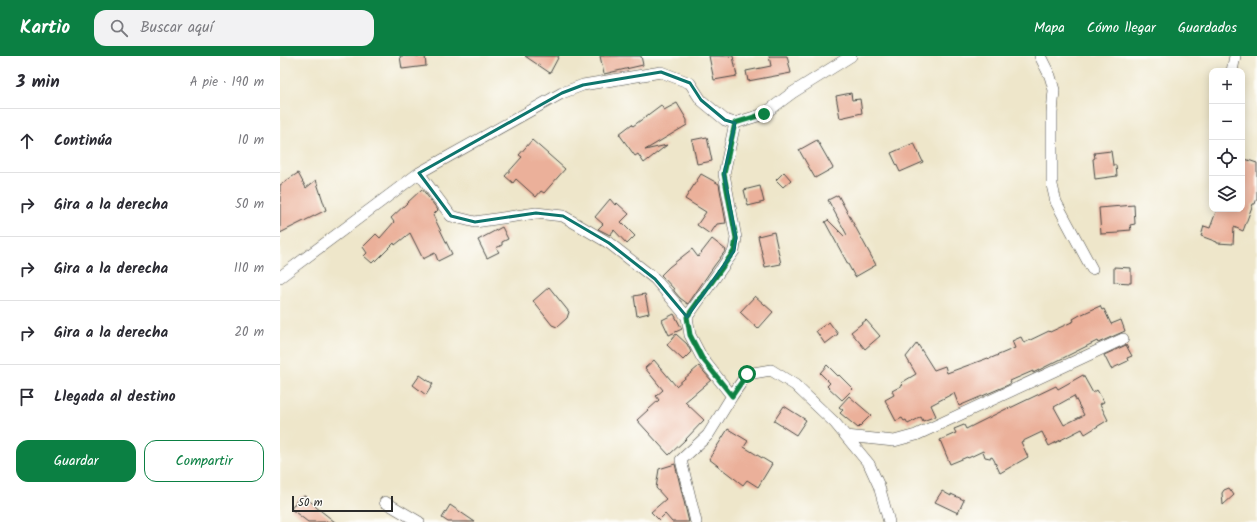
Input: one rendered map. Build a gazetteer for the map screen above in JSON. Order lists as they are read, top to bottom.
{
  "scale_bar": "50 m",
  "page": {
    "header": "Kartio",
    "search": "Buscar aquí",
    "nav": ["Mapa", "Cómo llegar", "Guardados"],
    "heading": ["3 min", "A pie · 190 m"],
    "map_buttons": ["+", "−"],
    "list": [
      ["Continúa", "10 m"],
      ["Gira a la derecha", "50 m"],
      ["Gira a la derecha", "110 m"],
      ["Gira a la derecha", "20 m"],
      "Llegada al destino"
    ],
    "buttons": ["Guardar", "Compartir"],
    "scale": "50 m"
  }
}
